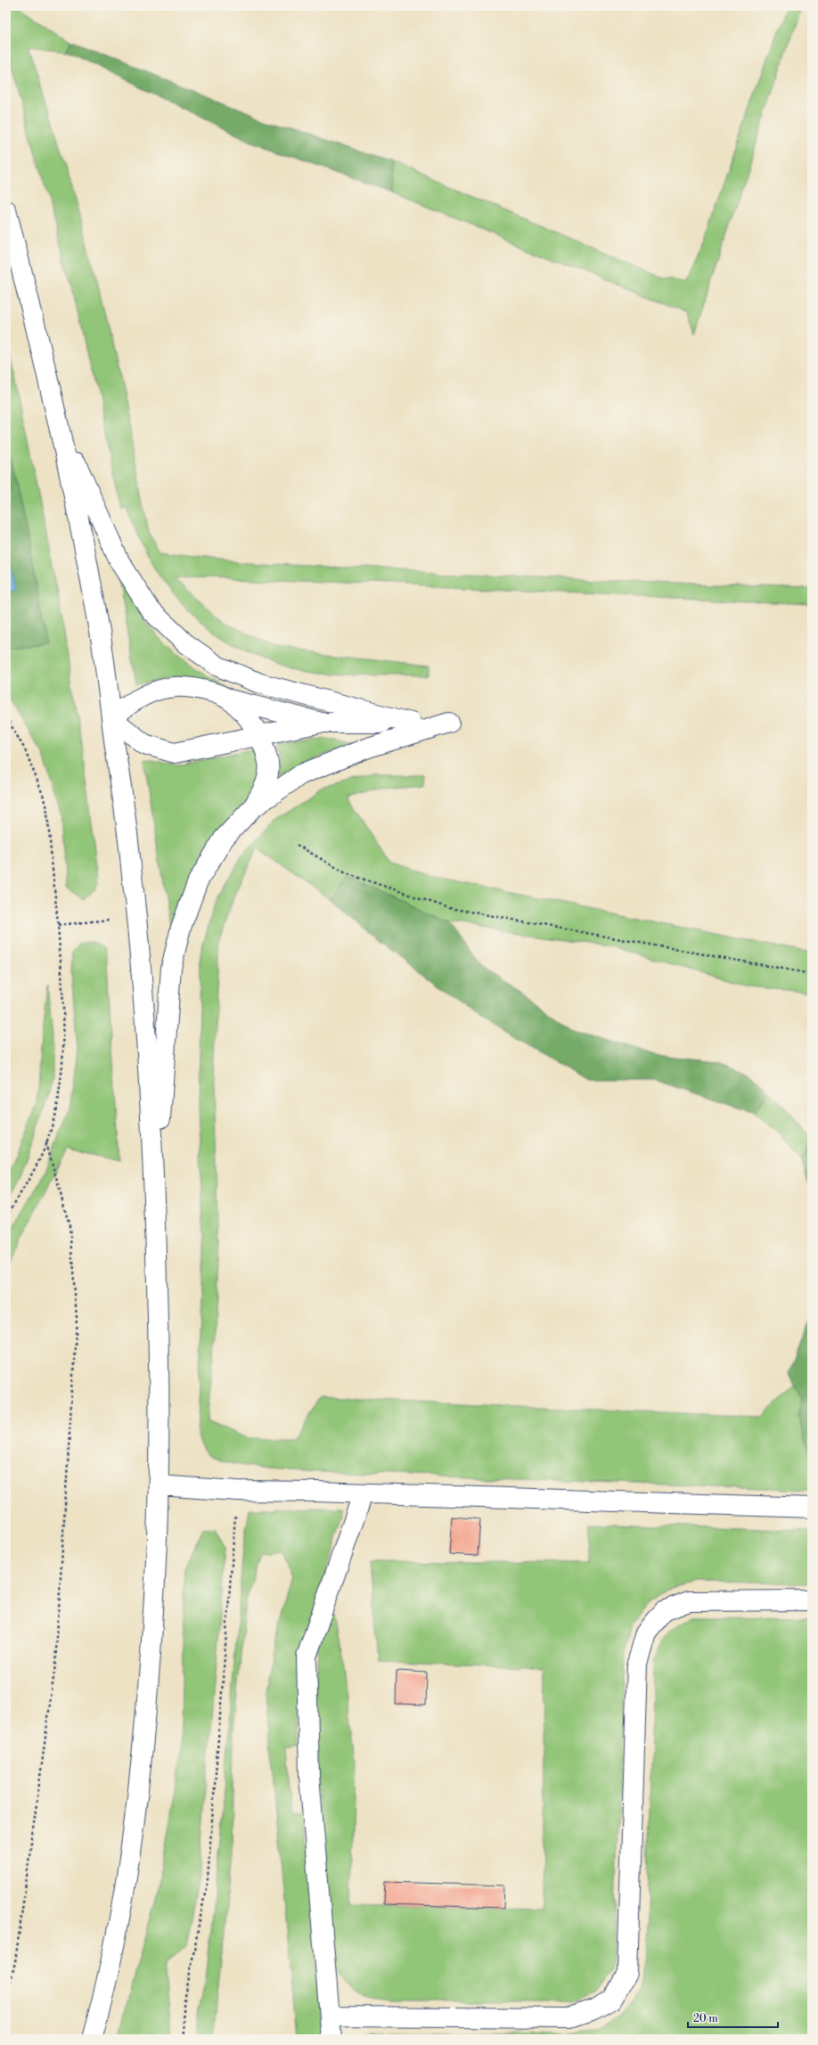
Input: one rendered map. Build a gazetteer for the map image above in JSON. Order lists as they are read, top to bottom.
{
  "scale_bar": "20 m"
}
